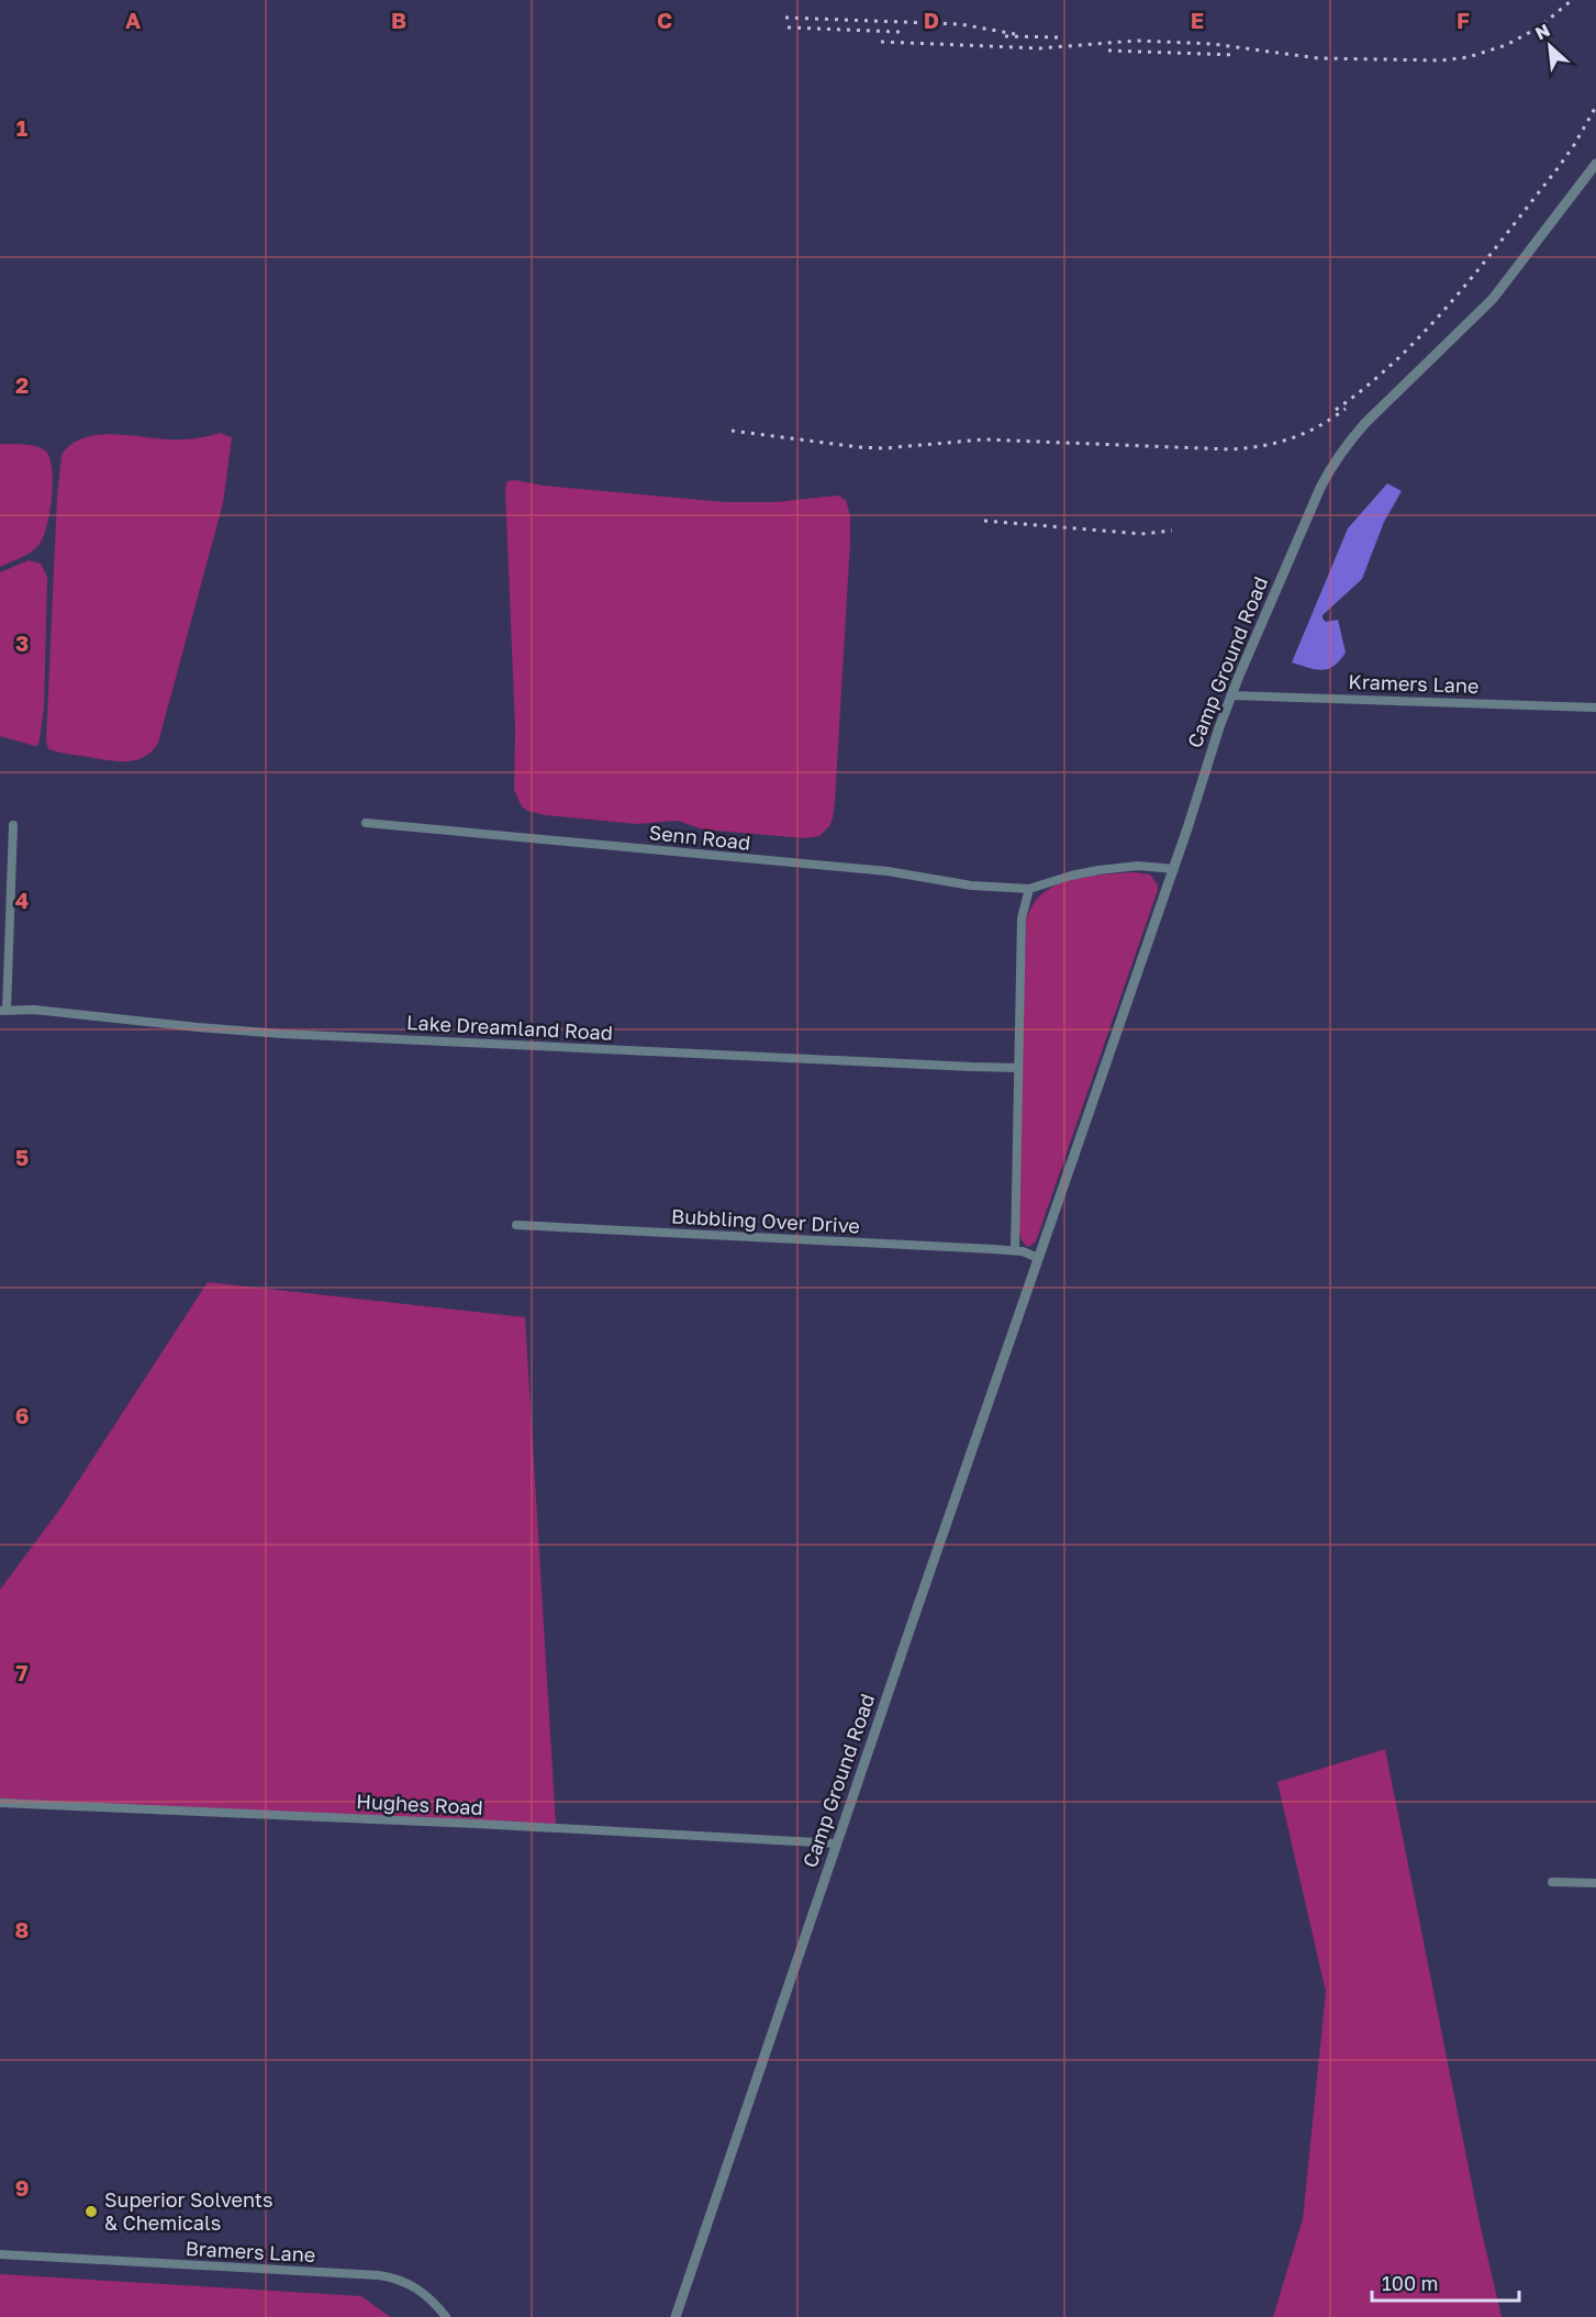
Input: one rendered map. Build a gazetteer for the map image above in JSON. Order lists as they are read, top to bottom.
{
  "streets": {
    "street": [
      "Camp Ground Road",
      "Kramers Lane",
      "Senn Road",
      "Lake Dreamland Road",
      "Bubbling Over Drive",
      "Hughes Road",
      "Bramers Lane"
    ]
  },
  "crossings": [
    ["Camp Ground Road", "Kramers Lane"],
    ["Camp Ground Road", "Hughes Road"]
  ],
  "places": ["Superior Solvents & Chemicals"],
  "scale_bar": "100 m",
  "north": "top left",
  "grid": {
    "columns": [
      "A",
      "B",
      "C",
      "D",
      "E",
      "F"
    ],
    "rows": [
      "1",
      "2",
      "3",
      "4",
      "5",
      "6",
      "7",
      "8",
      "9"
    ]
  }
}
